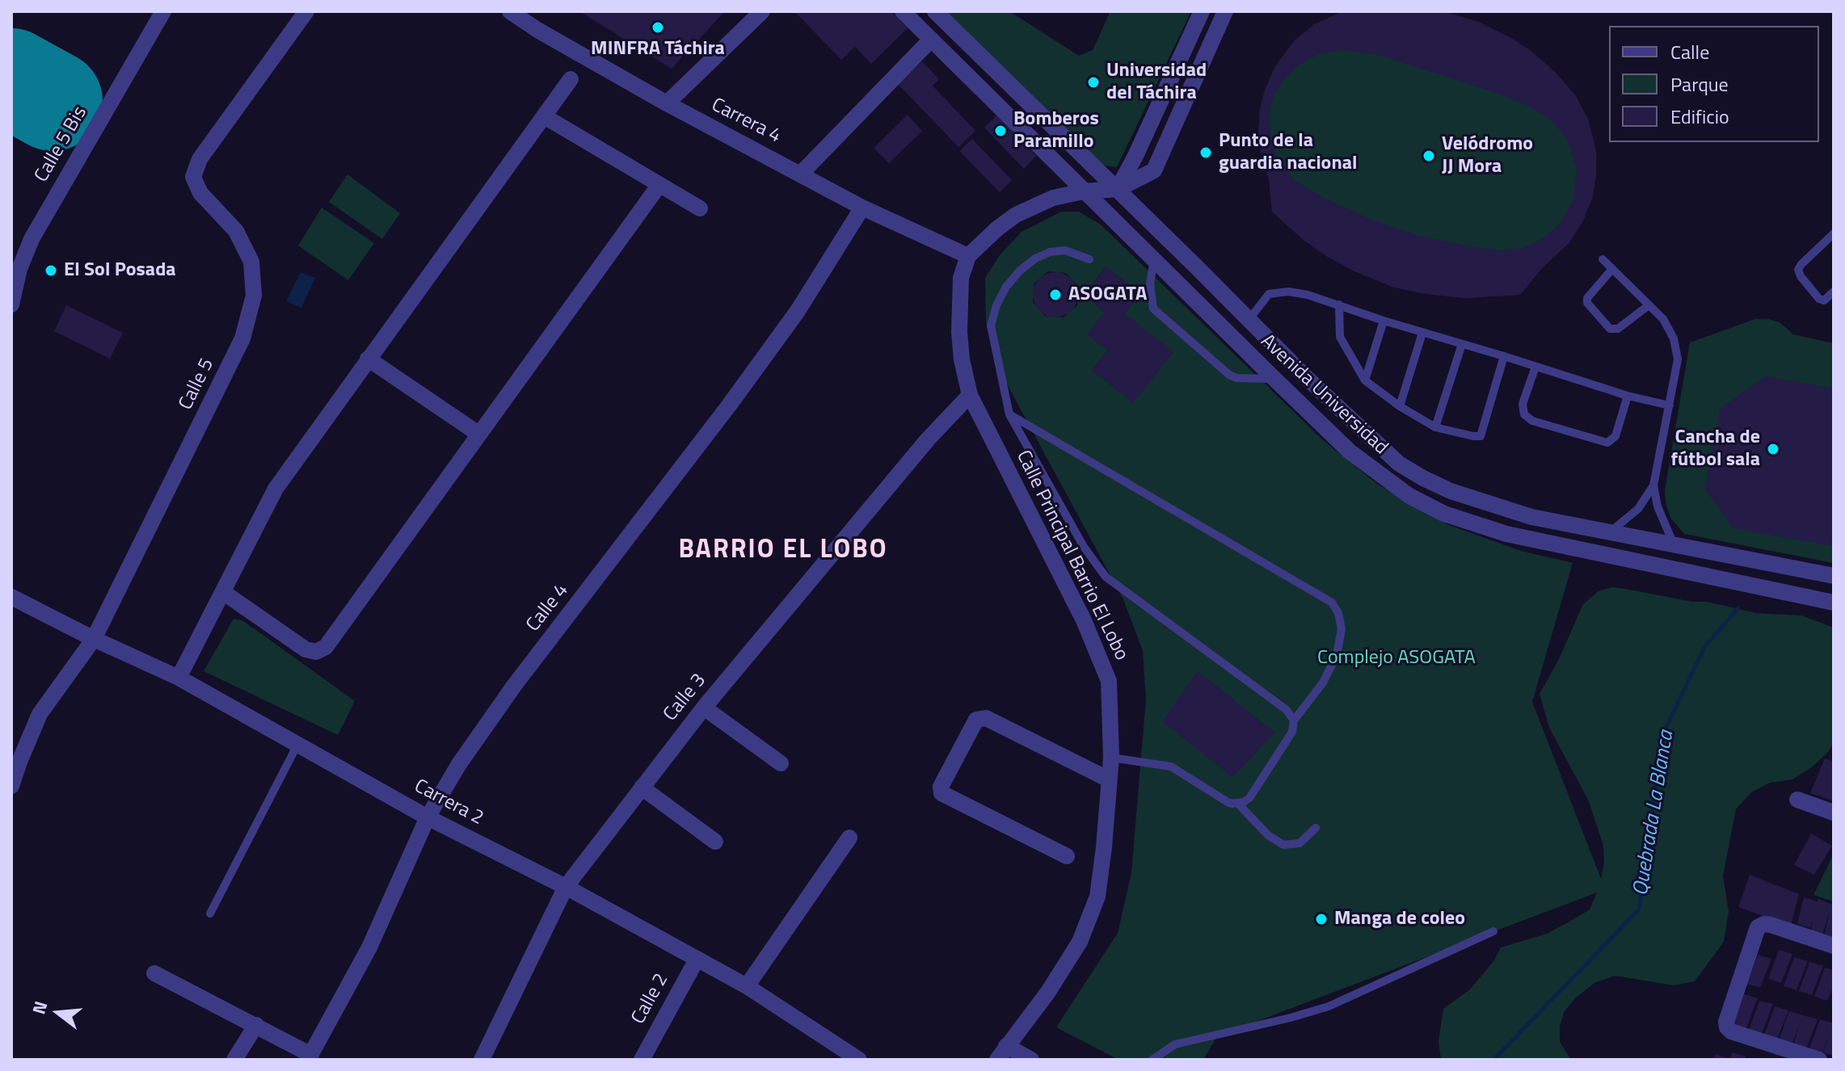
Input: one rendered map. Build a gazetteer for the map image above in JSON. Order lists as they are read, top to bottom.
{
  "streets": {
    "street": [
      "Carrera 4",
      "Calle 5 Bis",
      "Calle 5",
      "Avenida Universidad",
      "Calle Principal Barrio El Lobo",
      "Calle 4",
      "Calle 3",
      "Carrera 2",
      "Calle 2"
    ]
  },
  "crossings": [
    ["Carrera 4", "Calle Principal Barrio El Lobo"],
    ["Carrera 4", "Calle 4"],
    ["Calle 5", "Carrera 2"],
    ["Calle Principal Barrio El Lobo", "Calle 3"],
    ["Calle 4", "Carrera 2"],
    ["Calle 3", "Carrera 2"],
    ["Carrera 2", "Calle 2"]
  ],
  "districts": ["BARRIO EL LOBO"],
  "water": ["Quebrada La Blanca"],
  "parks": ["Complejo ASOGATA"],
  "places": [
    "MINFRA Táchira",
    "Universidad del Táchira",
    "Bomberos Paramillo",
    "Punto de la guardia nacional",
    "Velódromo JJ Mora",
    "El Sol Posada",
    "ASOGATA",
    "Cancha de fútbol sala",
    "Manga de coleo"
  ],
  "legend": ["Calle", "Parque", "Edificio"],
  "north": "left"
}
